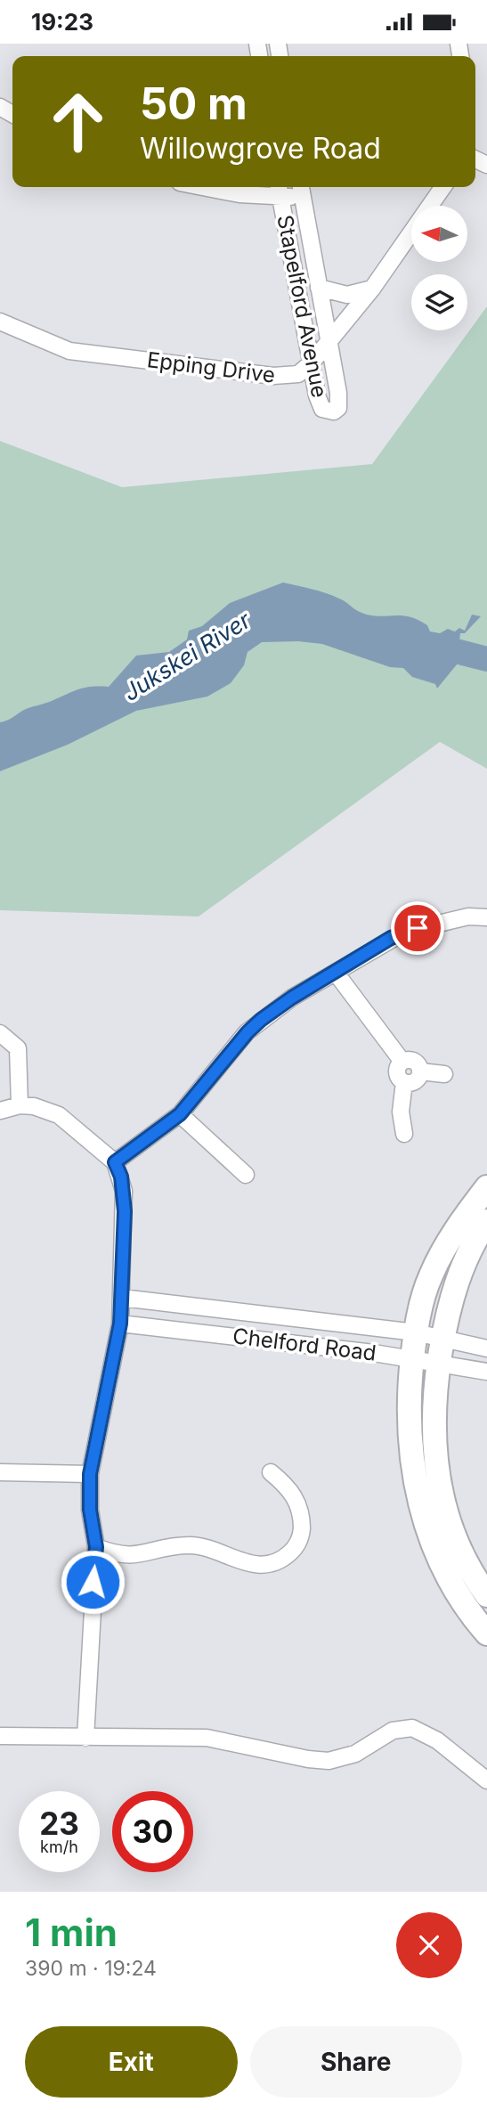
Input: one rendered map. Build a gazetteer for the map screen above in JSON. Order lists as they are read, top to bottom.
{
  "streets": {
    "street": ["Stapelford Avenue", "Epping Drive", "Chelford Road"]
  },
  "crossings": [
    ["Stapelford Avenue", "Epping Drive"]
  ],
  "water": ["Jukskei River"],
  "north": "left",
  "page": {
    "status": "19:23",
    "turn": ["50 m", "Willowgrove Road"],
    "speed": "23 km/h",
    "limit": "30",
    "heading": ["1 min", "390 m · 19:24"],
    "buttons": ["Exit", "Share"]
  }
}
